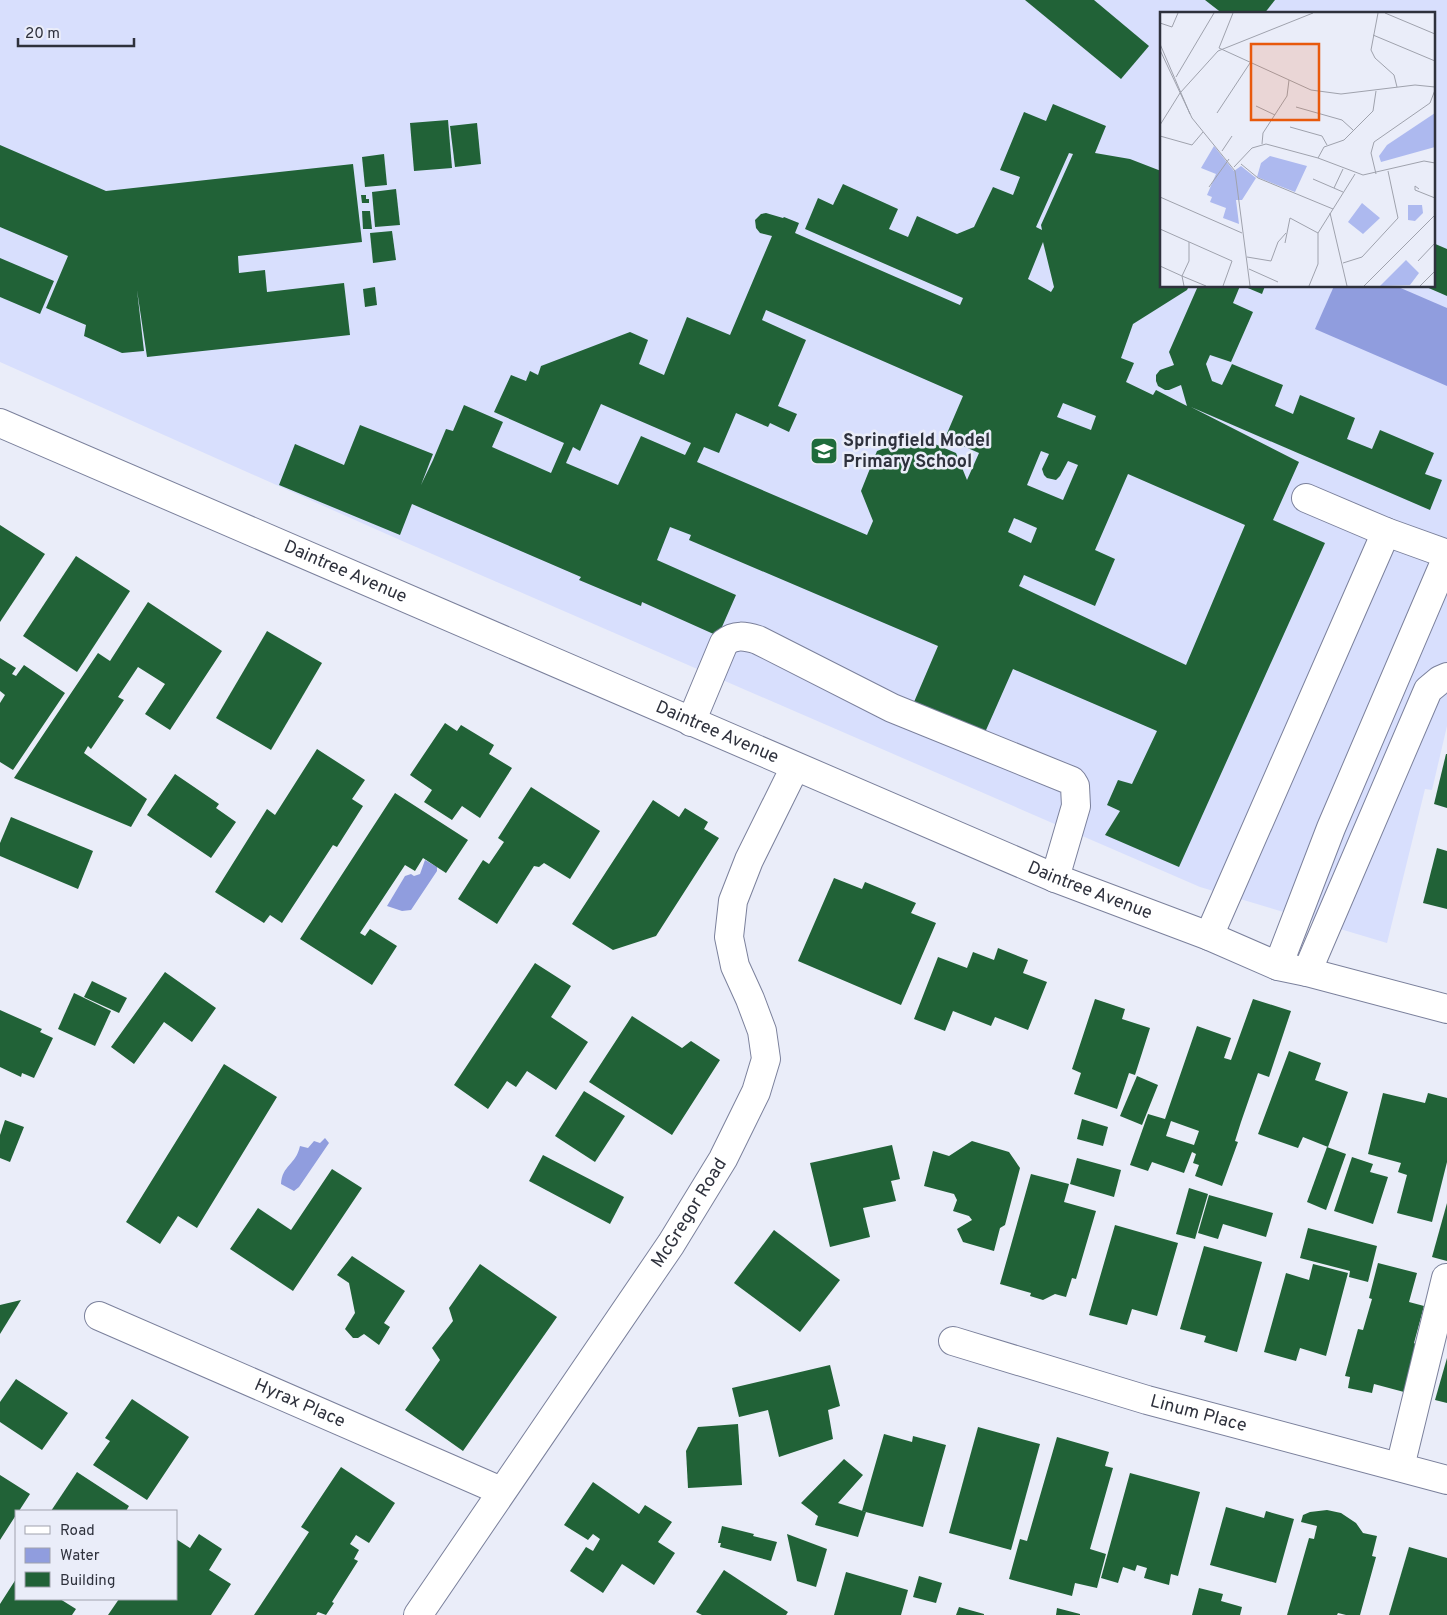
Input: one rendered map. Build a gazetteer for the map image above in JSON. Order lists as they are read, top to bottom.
{
  "streets": {
    "street": [
      "Daintree Avenue",
      "McGregor Road",
      "Hyrax Place",
      "Linum Place"
    ]
  },
  "crossings": [
    ["Daintree Avenue", "McGregor Road"],
    ["McGregor Road", "Hyrax Place"]
  ],
  "places": {
    "school or university": ["Springfield Model Primary School"]
  },
  "legend": ["Road", "Water", "Building"],
  "scale_bar": "20 m"
}
